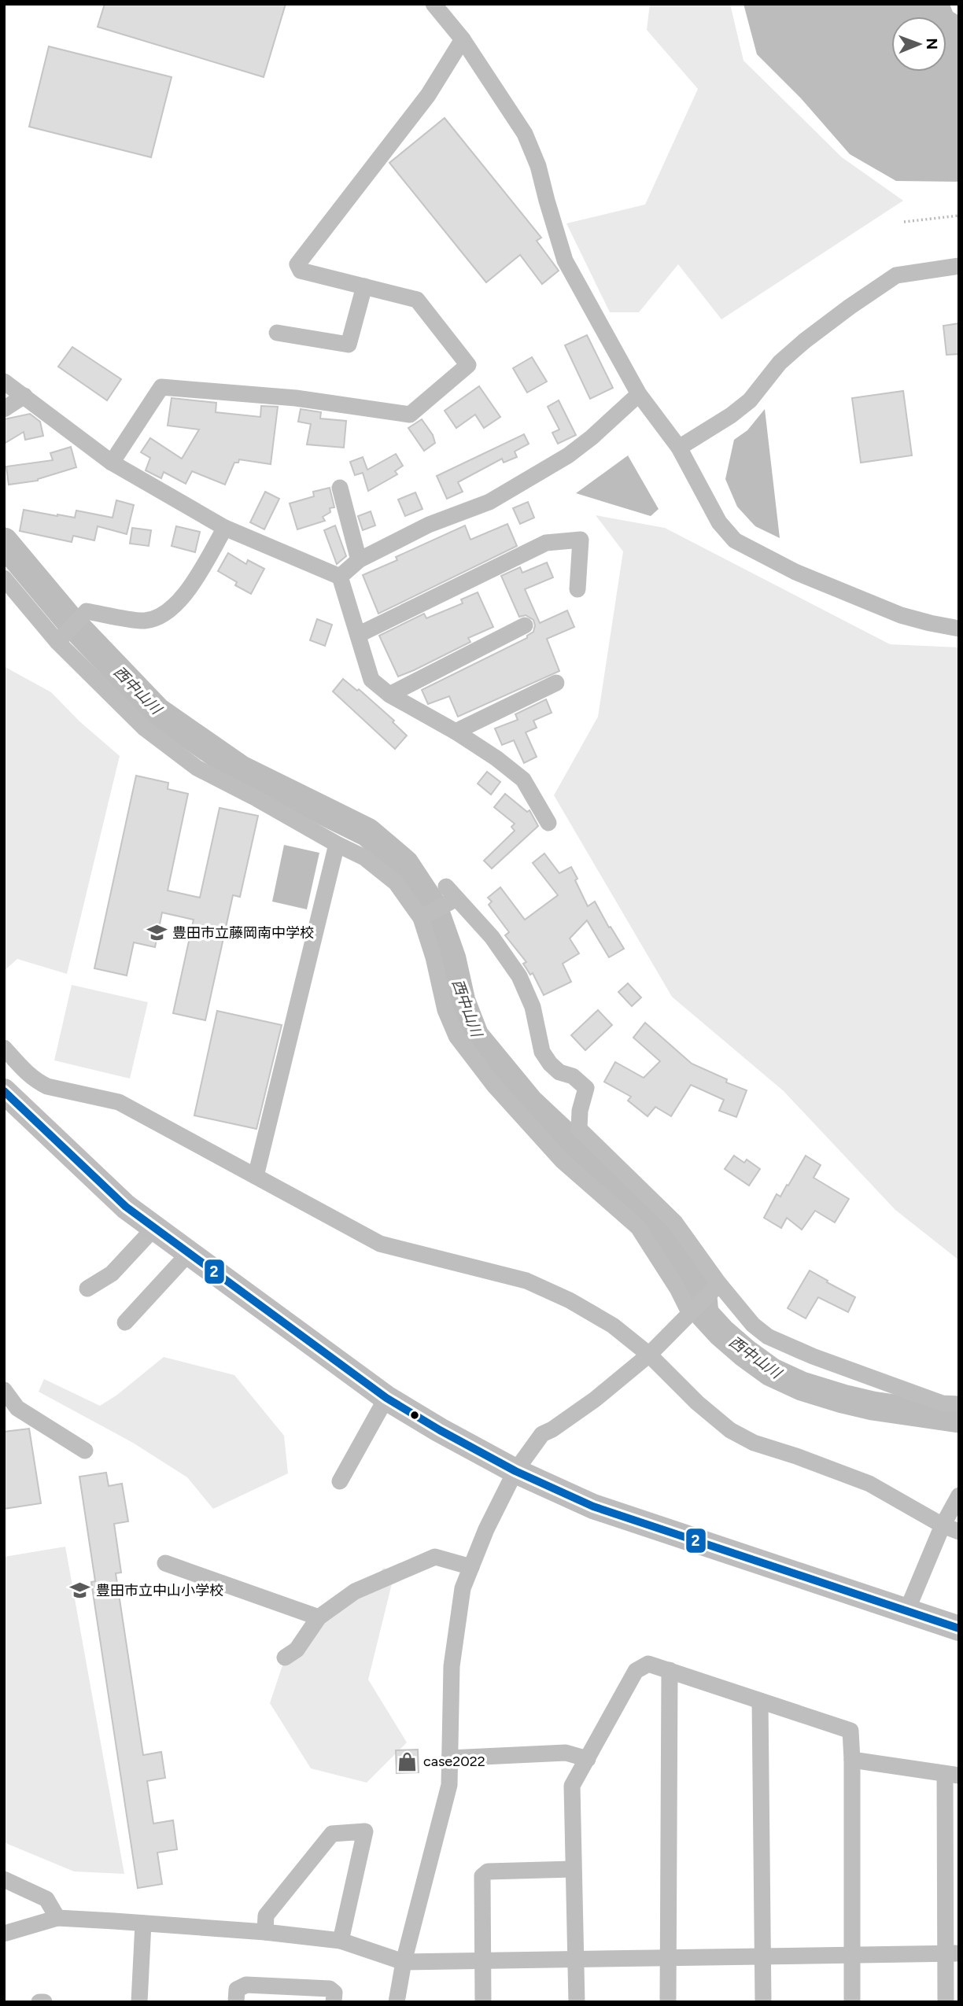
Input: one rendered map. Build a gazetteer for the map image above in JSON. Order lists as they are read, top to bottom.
{
  "water": ["西中山川"],
  "places": {
    "school or university": ["豊田市立藤岡南中学校", "豊田市立中山小学校"],
    "shop": ["case2022"]
  },
  "lines": ["transit line 2"],
  "north": "right"
}
